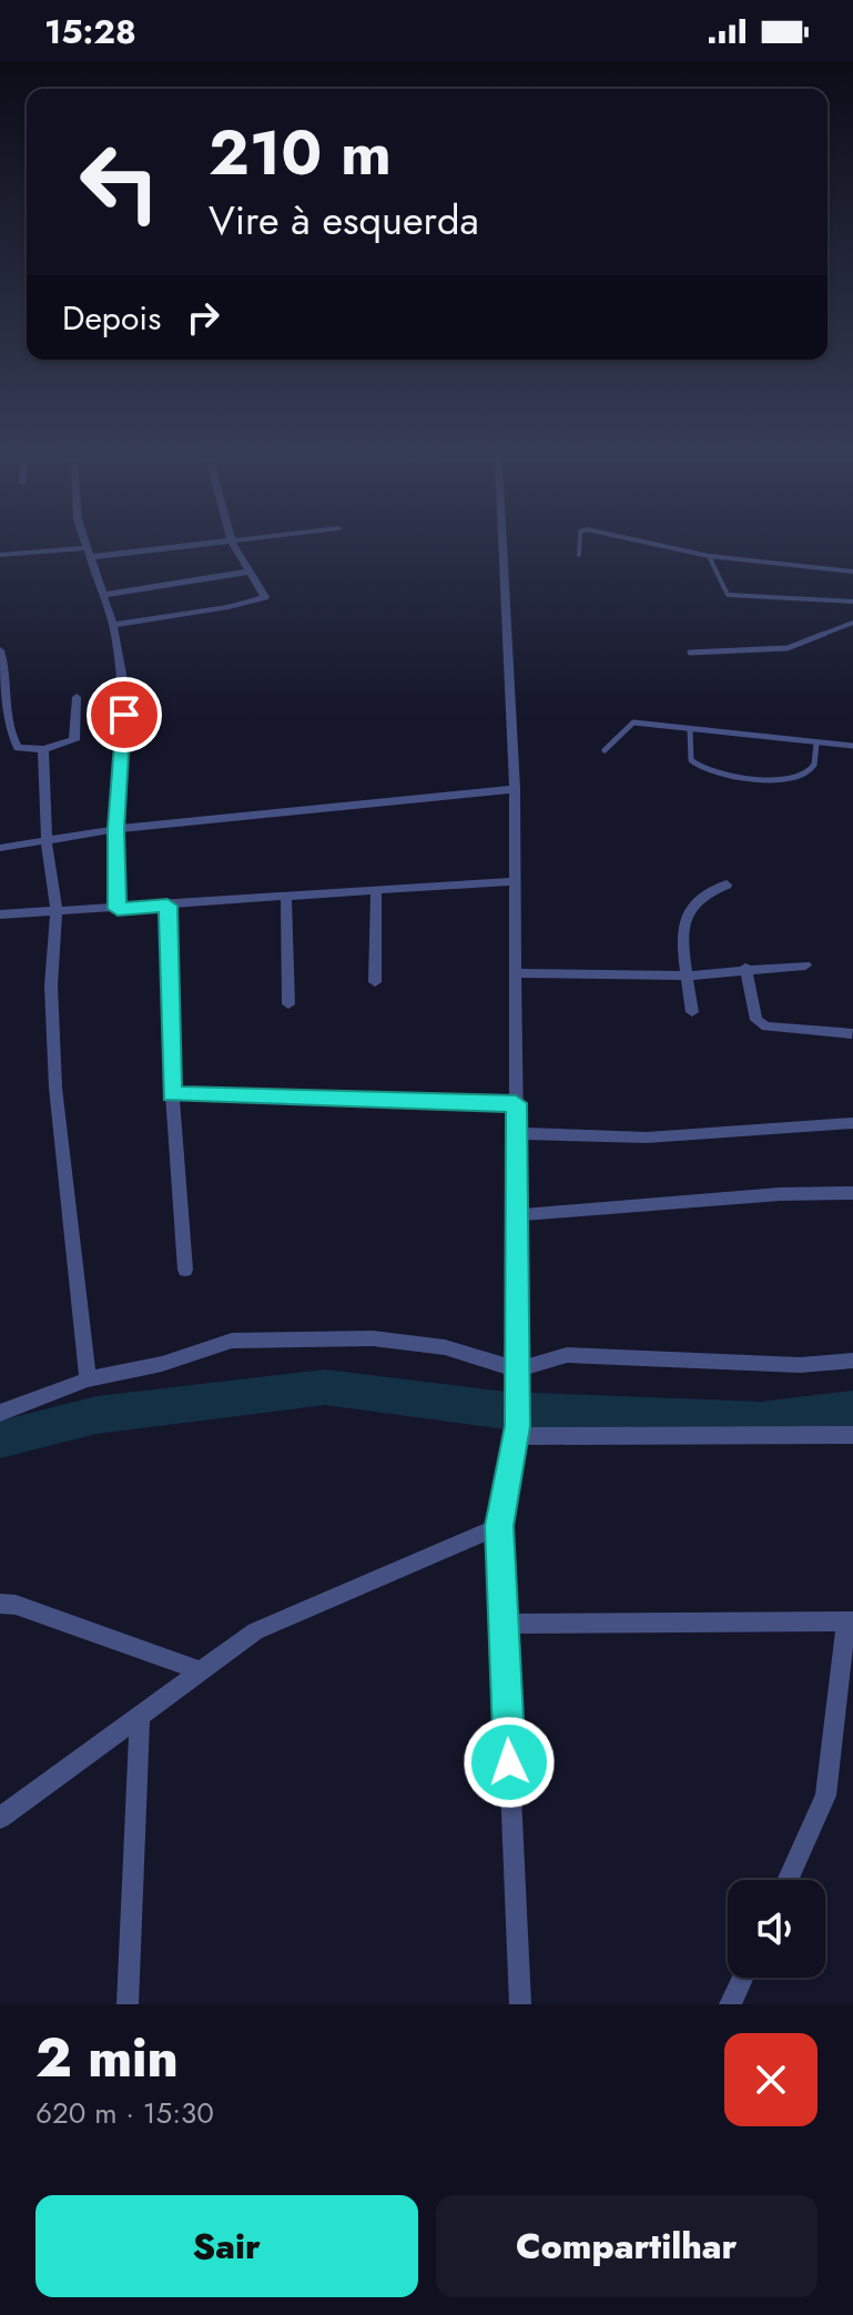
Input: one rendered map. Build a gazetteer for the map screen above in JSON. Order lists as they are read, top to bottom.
{
  "page": {
    "status": "15:28",
    "turn": ["210 m", "Vire à esquerda"],
    "then": "Depois",
    "heading": ["2 min", "620 m · 15:30"],
    "buttons": ["Sair", "Compartilhar"]
  }
}
